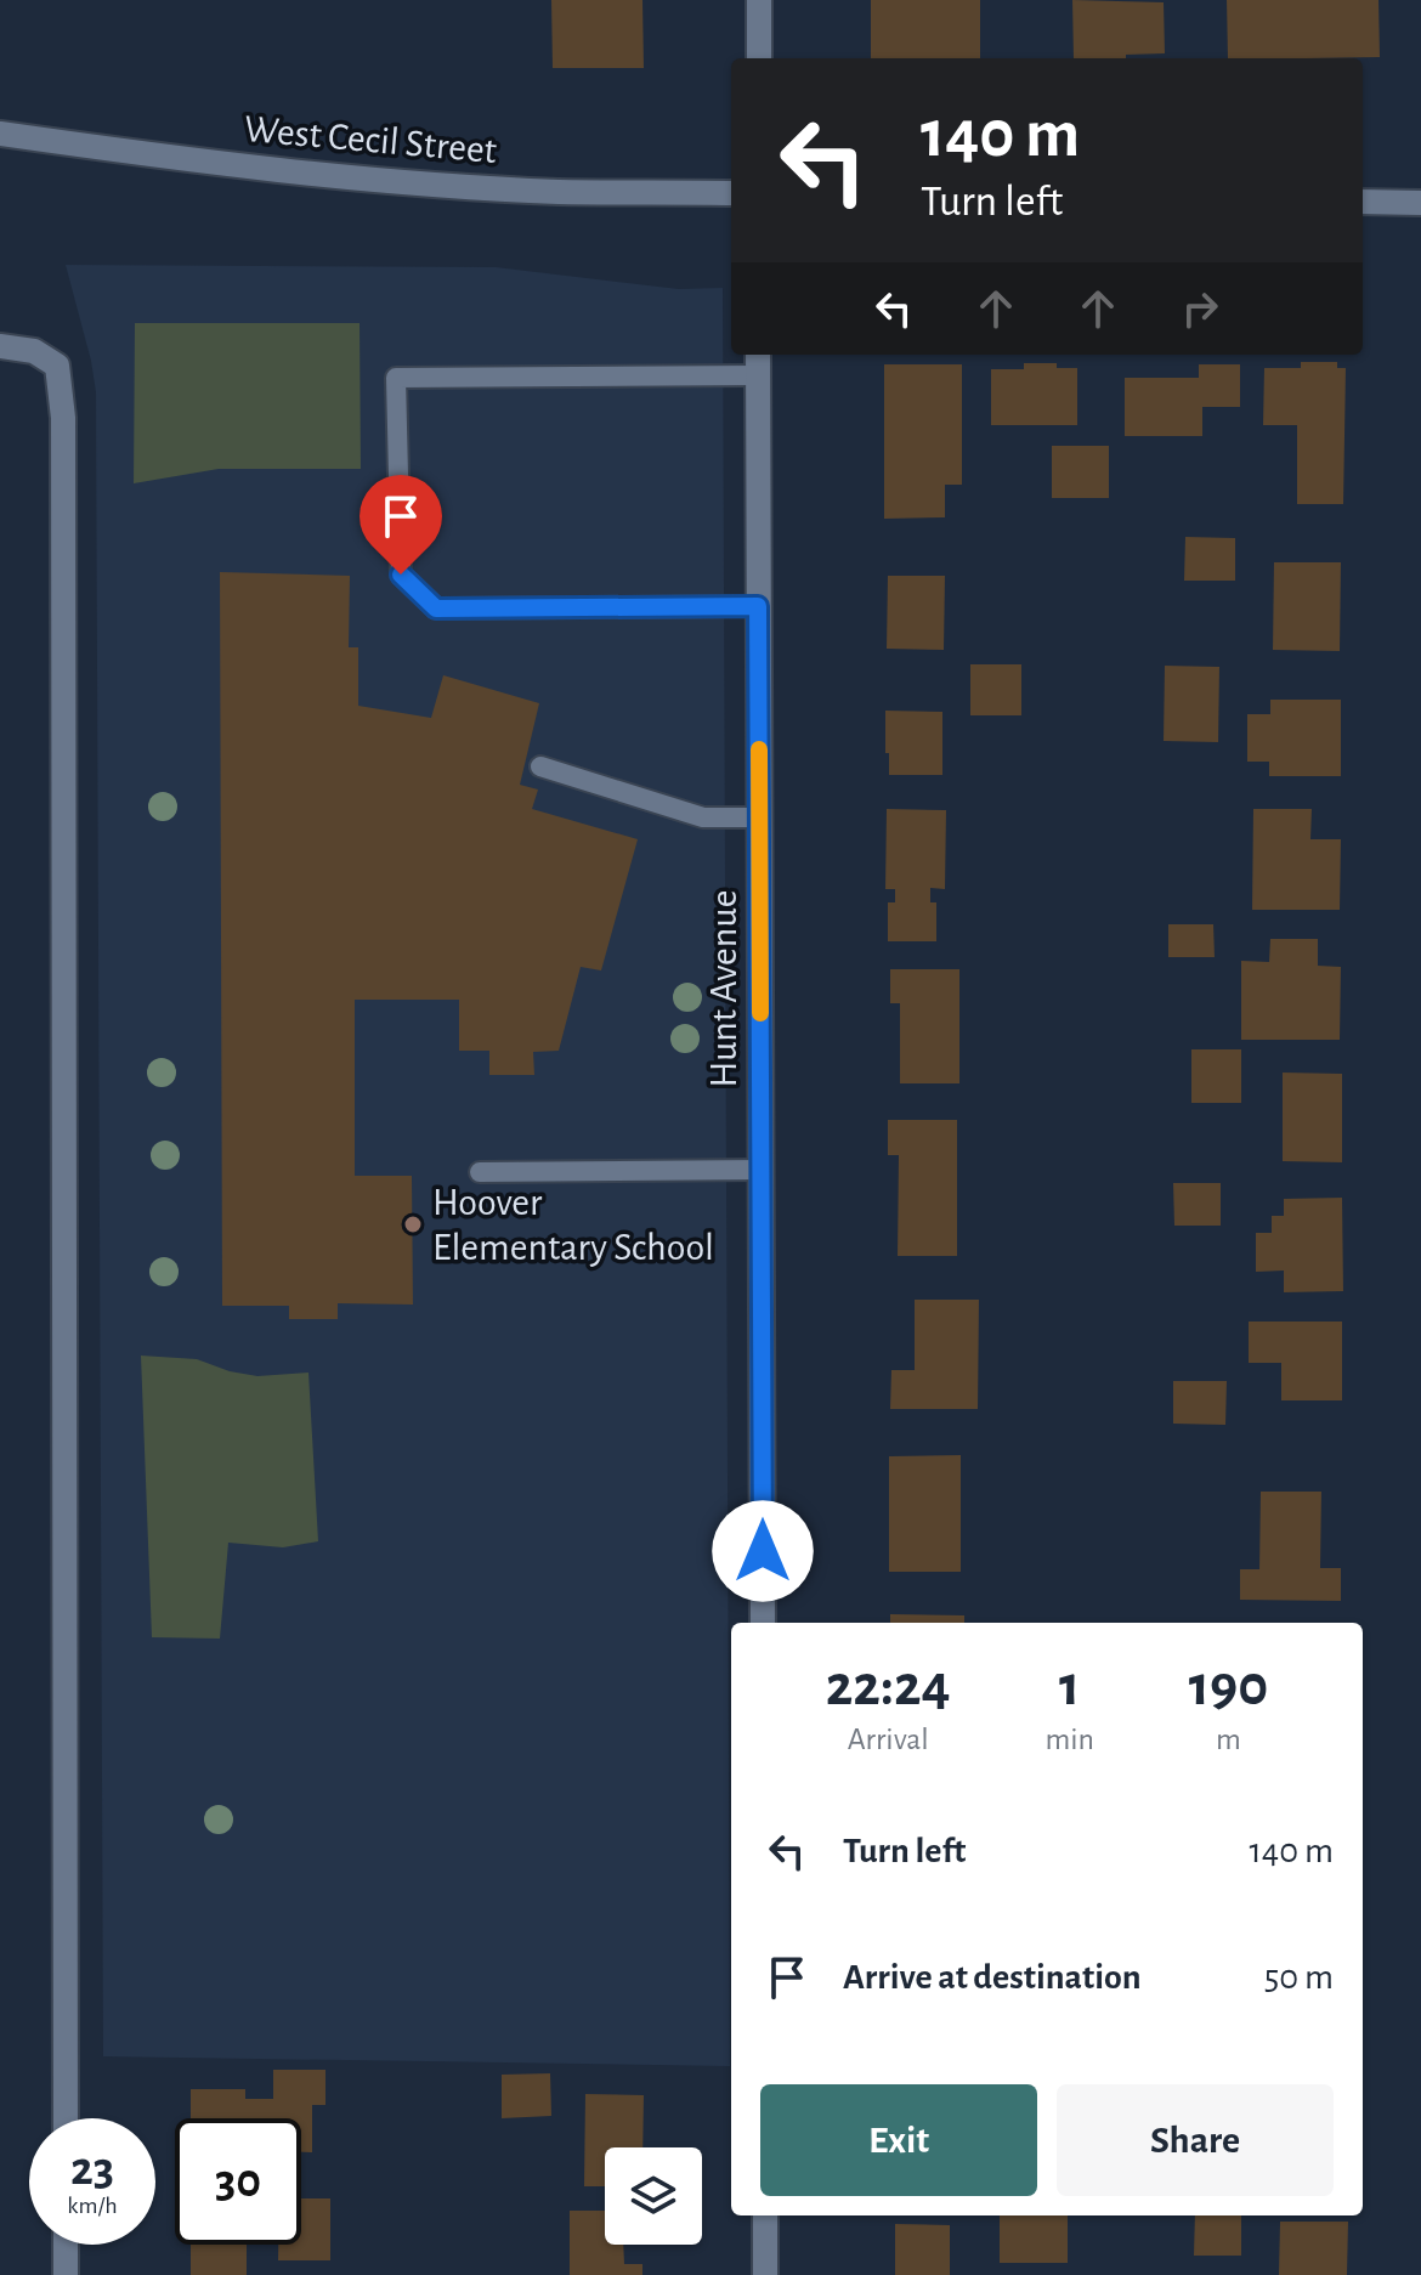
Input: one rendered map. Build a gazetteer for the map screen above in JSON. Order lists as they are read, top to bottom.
{
  "streets": {
    "street": ["West Cecil Street", "Hunt Avenue"]
  },
  "places": ["Hoover Elementary School"],
  "page": {
    "turn": ["140 m", "Turn left"],
    "eta": [
      "22:24",
      "Arrival",
      "1",
      "min",
      "190",
      "m"
    ],
    "list": [
      {
        "name": "Turn left",
        "value": "140 m"
      },
      {
        "name": "Arrive at destination",
        "value": "50 m"
      }
    ],
    "buttons": ["Exit", "Share"],
    "speed": "23 km/h",
    "limit": "30"
  }
}
